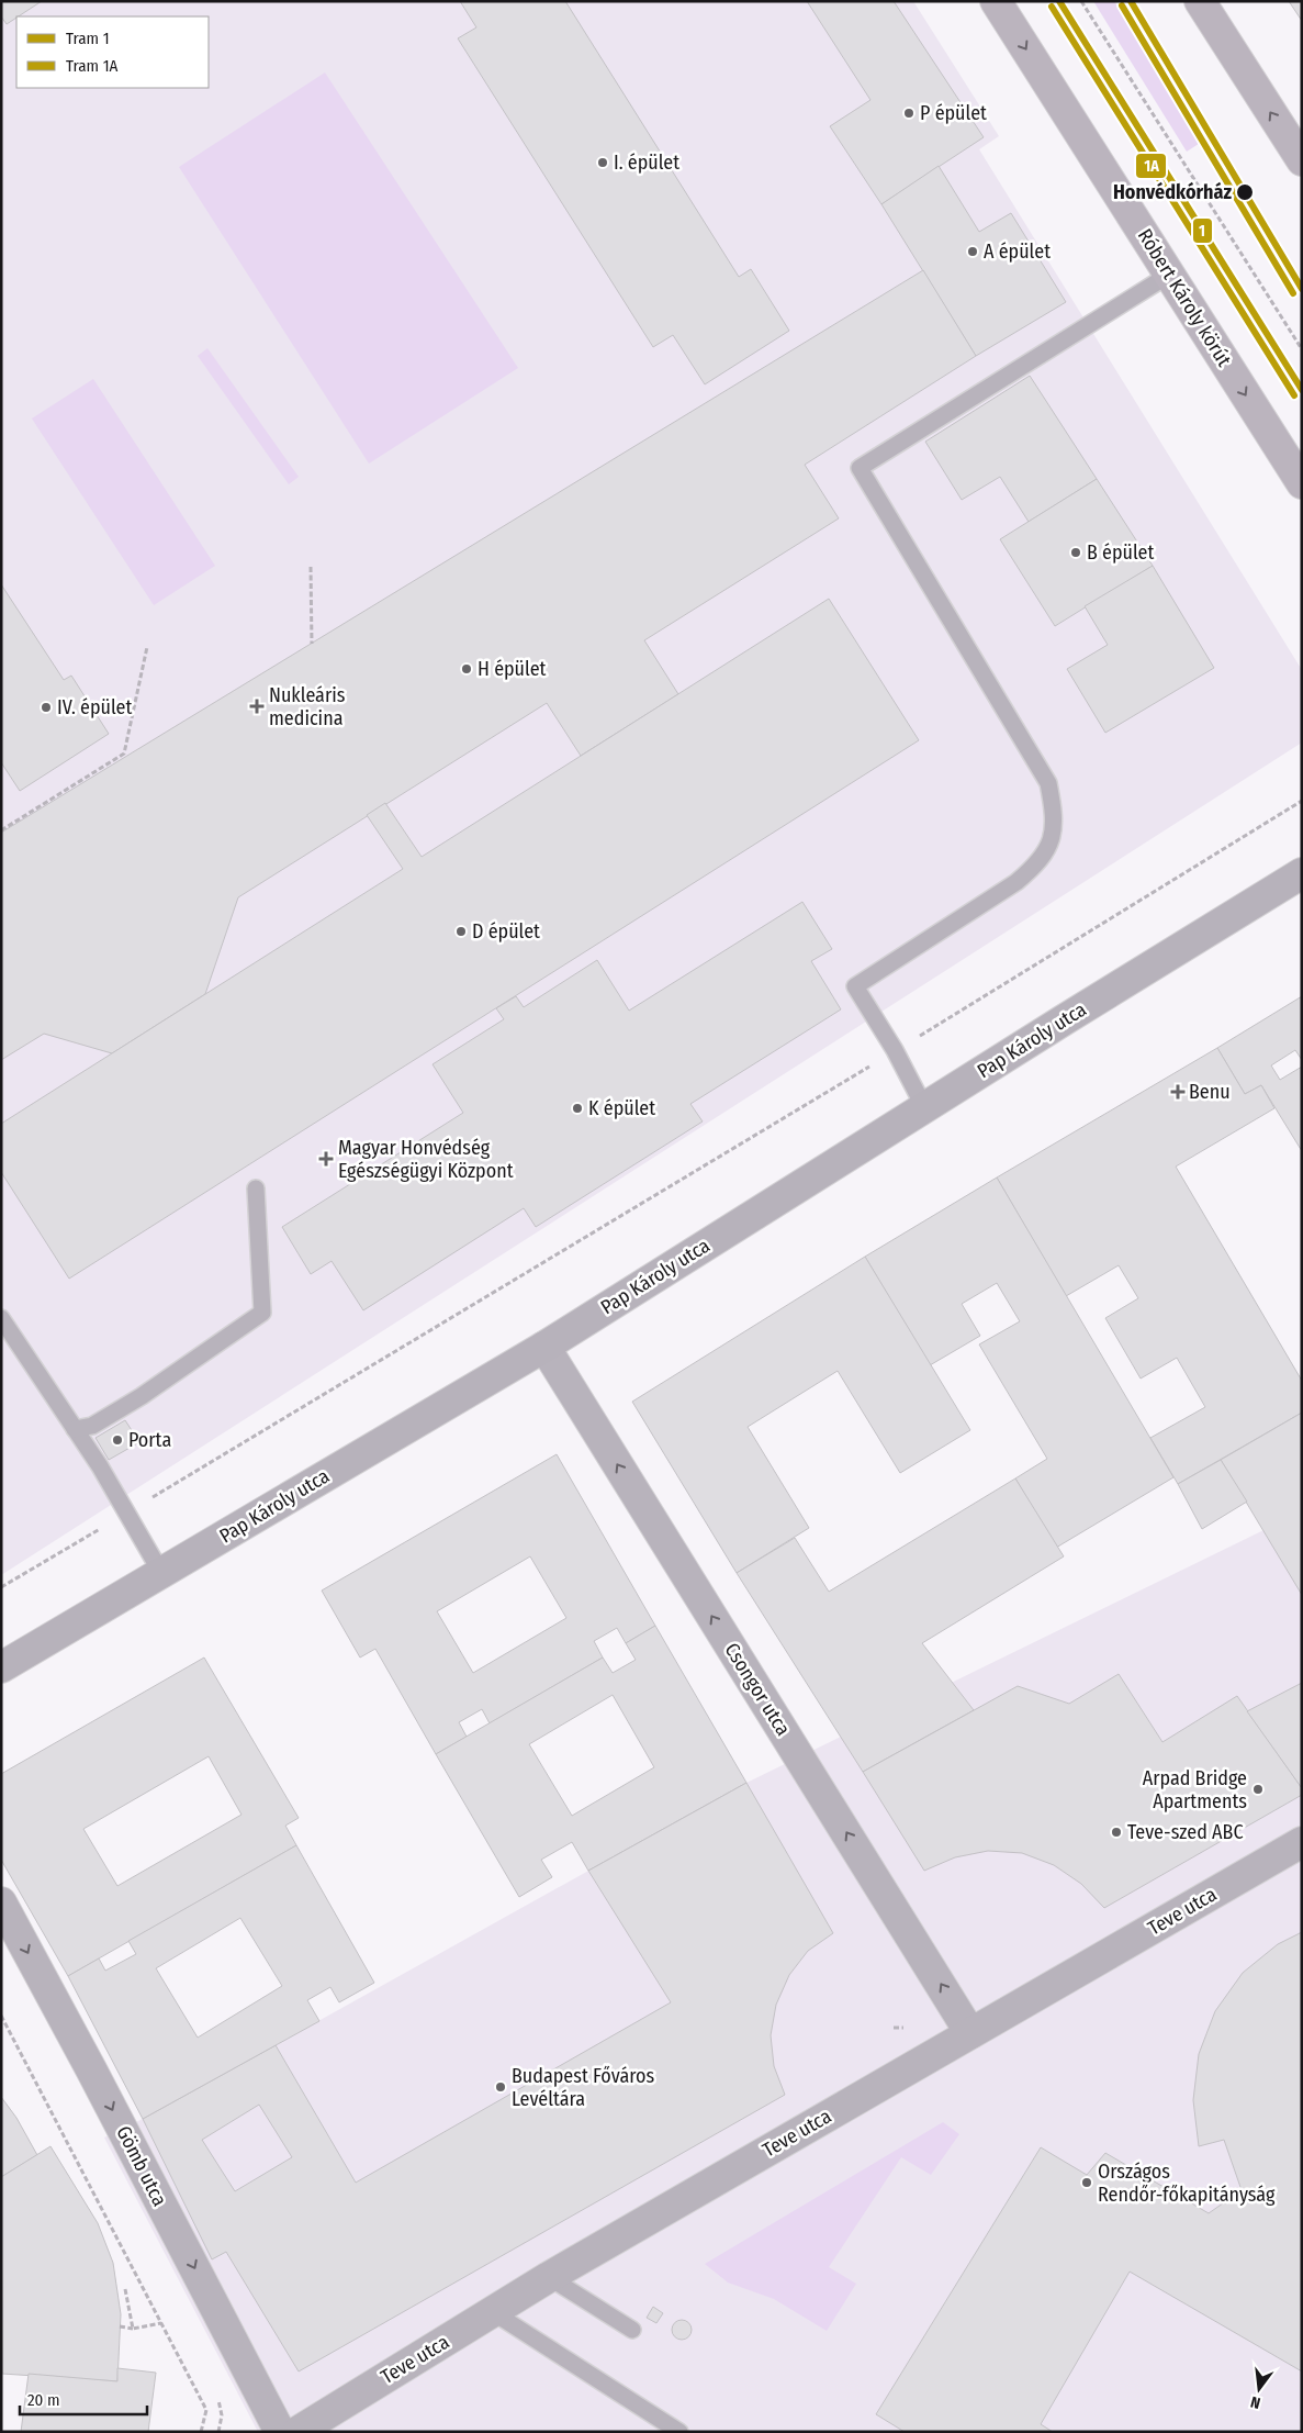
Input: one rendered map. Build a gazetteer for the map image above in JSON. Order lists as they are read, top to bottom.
{
  "streets": {
    "main road": ["Róbert Károly körút"],
    "street": [
      "Pap Károly utca",
      "Csongor utca",
      "Teve utca",
      "Gömb utca"
    ]
  },
  "crossings": [
    ["Pap Károly utca", "Csongor utca"],
    ["Csongor utca", "Teve utca"]
  ],
  "one_way": ["Csongor utca", "Gömb utca"],
  "places": {
    "other": [
      "P épület",
      "I. épület",
      "Honvédkórház",
      "A épület",
      "B épület",
      "H épület",
      "IV. épület",
      "D épület",
      "K épület",
      "Porta",
      "Arpad Bridge Apartments",
      "Teve-szed ABC",
      "Budapest Főváros Levéltára",
      "Országos Rendőr-főkapitányság"
    ],
    "health": ["Nukleáris medicina", "Benu", "Magyar Honvédség Egészségügyi Központ"]
  },
  "lines": ["tram line 1", "tram line 1A"],
  "legend": ["Tram 1", "Tram 1A"],
  "scale_bar": "20 m",
  "north": "bottom"
}
